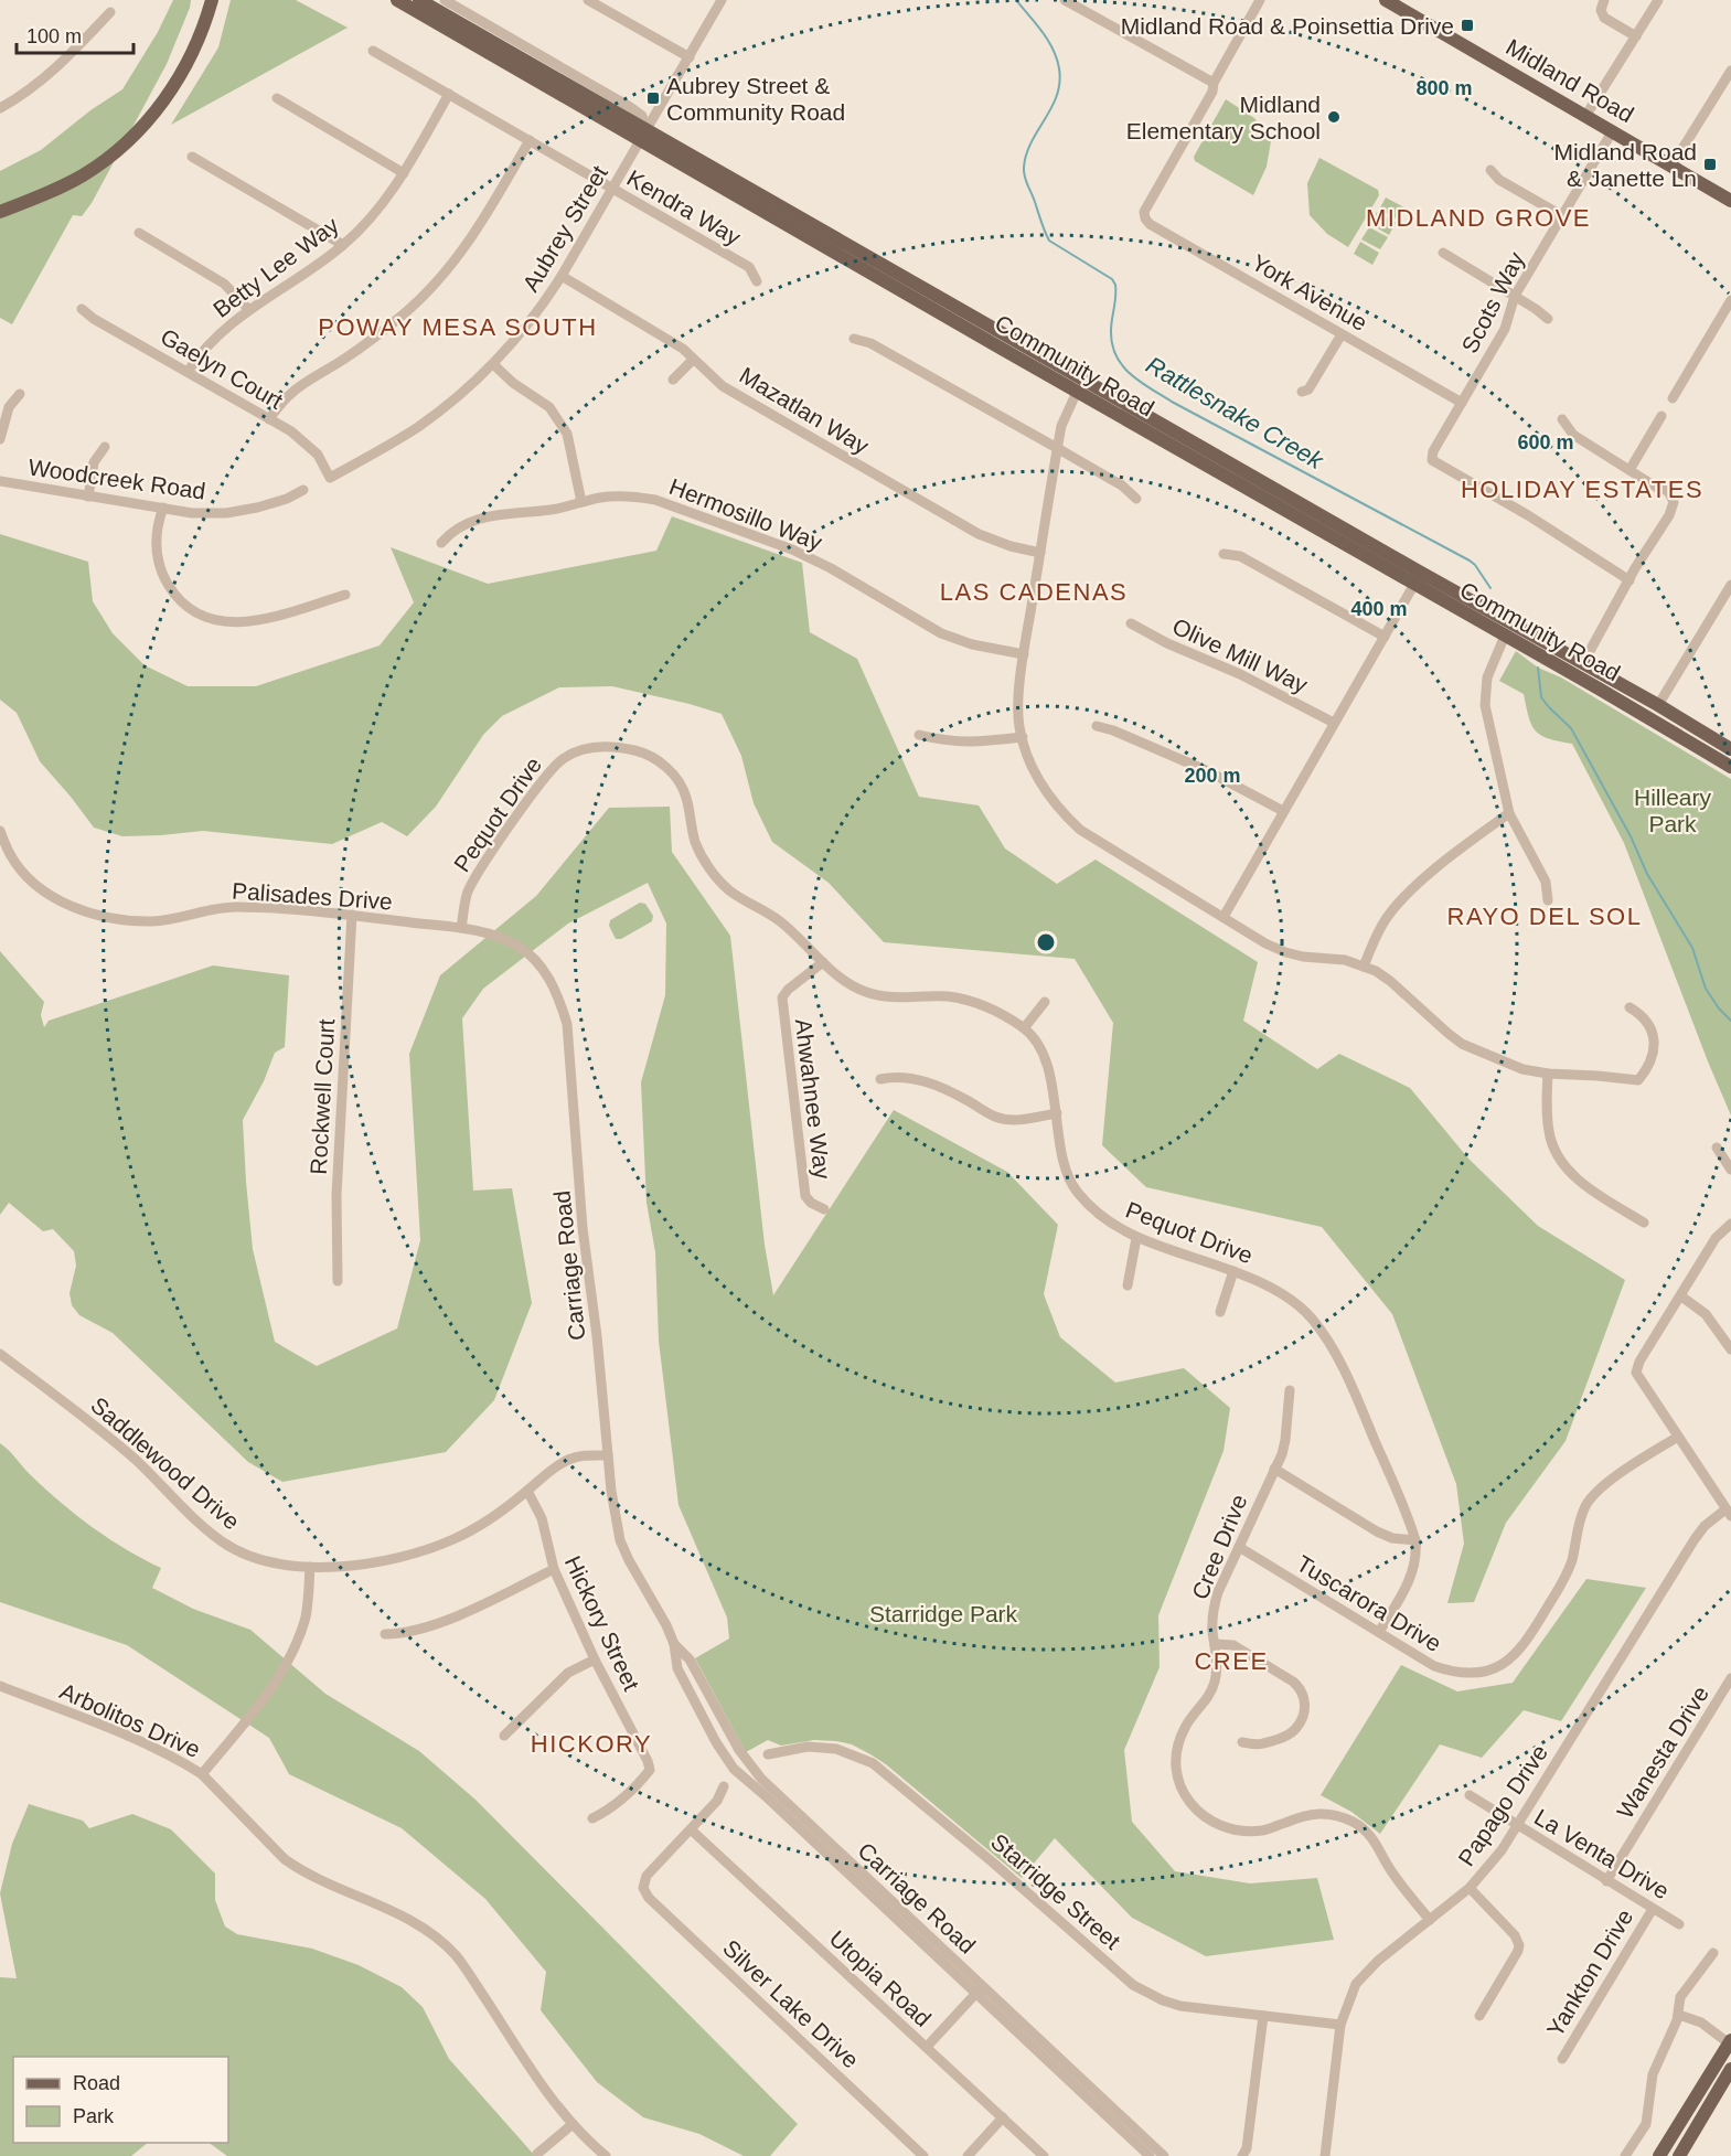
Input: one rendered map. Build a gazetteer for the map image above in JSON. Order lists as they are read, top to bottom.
{
  "streets": {
    "main road": ["Midland Road", "Community Road"],
    "street": [
      "Kendra Way",
      "Aubrey Street",
      "Betty Lee Way",
      "York Avenue",
      "Scots Way",
      "Gaelyn Court",
      "Mazatlan Way",
      "Woodcreek Road",
      "Hermosillo Way",
      "Olive Mill Way",
      "Pequot Drive",
      "Palisades Drive",
      "Rockwell Court",
      "Ahwahnee Way",
      "Carriage Road",
      "Saddlewood Drive",
      "Cree Drive",
      "Tuscarora Drive",
      "Hickory Street",
      "Arbolitos Drive",
      "Wanesta Drive",
      "Papago Drive",
      "La Venta Drive",
      "Starridge Street",
      "Yankton Drive",
      "Utopia Road",
      "Silver Lake Drive"
    ]
  },
  "crossings": [
    ["Midland Road", "Scots Way"],
    ["Kendra Way", "Aubrey Street"],
    ["Kendra Way", "Betty Lee Way"],
    ["Aubrey Street", "Community Road"],
    ["Aubrey Street", "Gaelyn Court"],
    ["Aubrey Street", "Mazatlan Way"],
    ["Betty Lee Way", "Gaelyn Court"],
    ["York Avenue", "Scots Way"],
    ["Pequot Drive", "Palisades Drive"],
    ["Pequot Drive", "Ahwahnee Way"],
    ["Pequot Drive", "Carriage Road"],
    ["Pequot Drive", "Tuscarora Drive"],
    ["Palisades Drive", "Rockwell Court"],
    ["Palisades Drive", "Carriage Road"],
    ["Carriage Road", "Saddlewood Drive"],
    ["Saddlewood Drive", "Hickory Street"],
    ["Cree Drive", "Tuscarora Drive"],
    ["Cree Drive", "Papago Drive"],
    ["Wanesta Drive", "La Venta Drive"],
    ["Papago Drive", "La Venta Drive"],
    ["Papago Drive", "Starridge Street"],
    ["La Venta Drive", "Yankton Drive"],
    ["Utopia Road", "Silver Lake Drive"]
  ],
  "districts": [
    "MIDLAND GROVE",
    "POWAY MESA SOUTH",
    "HOLIDAY ESTATES",
    "LAS CADENAS",
    "RAYO DEL SOL",
    "CREE",
    "HICKORY"
  ],
  "water": ["Rattlesnake Creek"],
  "parks": ["Hilleary Park", "Starridge Park"],
  "places": {
    "transit": ["Midland Road & Poinsettia Drive", "Aubrey Street & Community Road", "Midland Road & Janette Ln"],
    "other": ["Midland Elementary School"]
  },
  "legend": ["Road", "Park"],
  "scale_bar": "100 m",
  "rings": [
    "800 m",
    "600 m",
    "400 m",
    "200 m"
  ]
}
